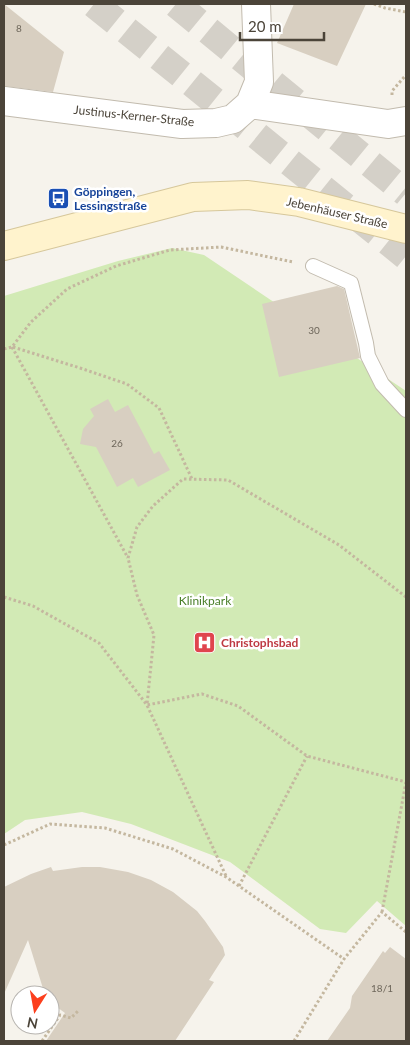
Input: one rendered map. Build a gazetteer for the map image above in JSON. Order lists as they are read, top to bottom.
{
  "streets": {
    "main road": ["Jebenhäuser Straße"],
    "street": ["Justinus-Kerner-Straße"]
  },
  "parks": ["Klinikpark"],
  "places": {
    "bus stop": ["Göppingen, Lessingstraße"],
    "hospital": ["Christophsbad"]
  },
  "house_numbers": [
    "8",
    "30",
    "26",
    "18/1"
  ],
  "scale_bar": "20 m",
  "north": "bottom"
}
